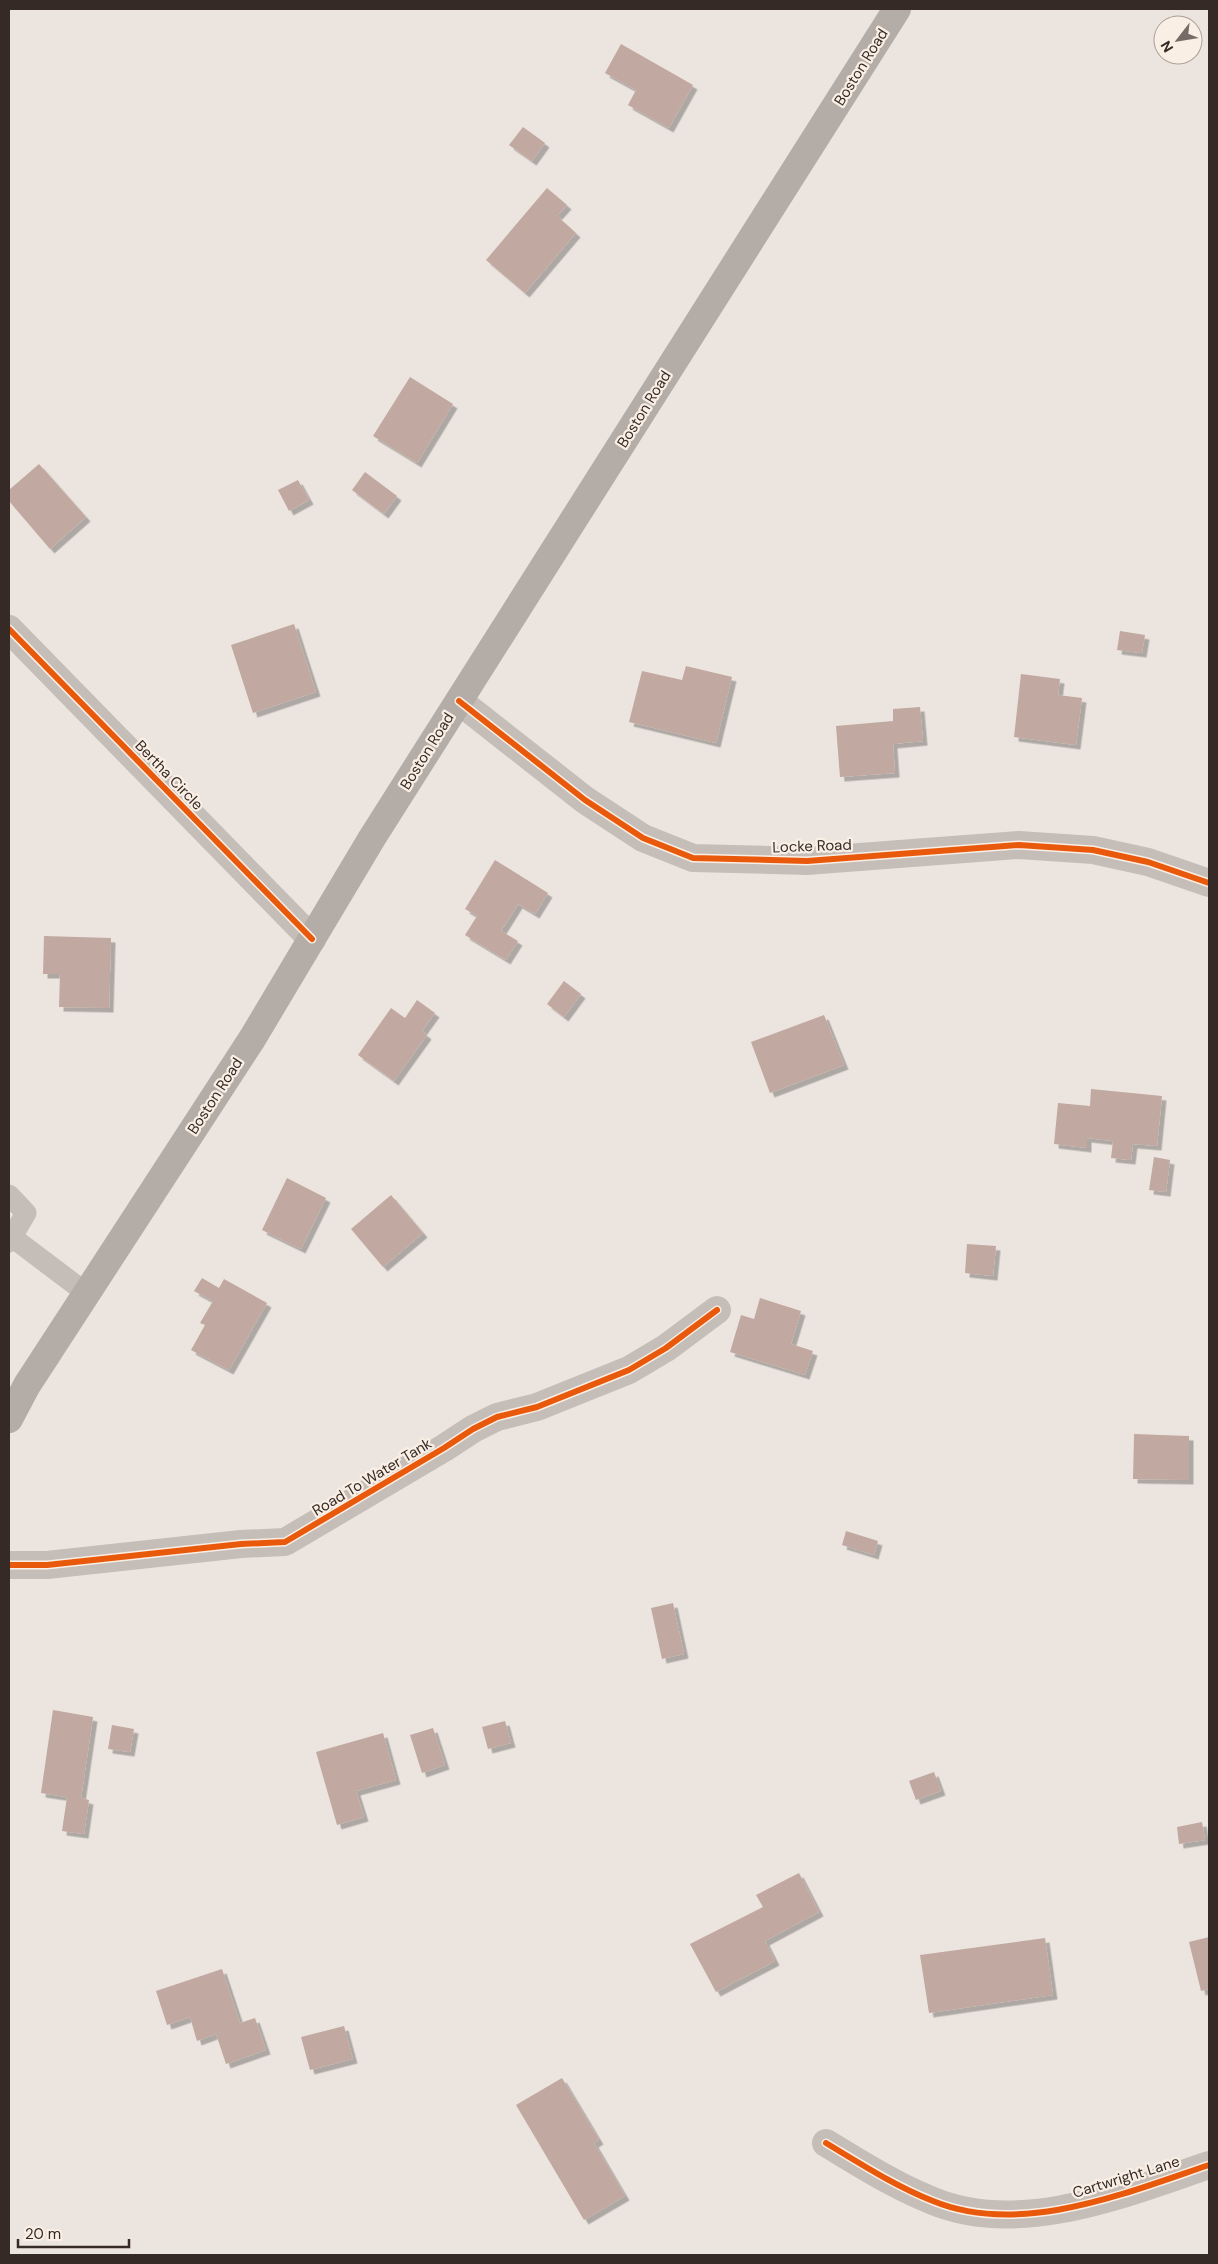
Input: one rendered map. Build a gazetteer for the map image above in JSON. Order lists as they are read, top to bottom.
{
  "streets": {
    "main road": ["Boston Road"],
    "street": [
      "Bertha Circle",
      "Locke Road",
      "Road To Water Tank",
      "Cartwright Lane"
    ]
  },
  "crossings": [
    ["Boston Road", "Bertha Circle"],
    ["Boston Road", "Locke Road"]
  ],
  "scale_bar": "20 m",
  "north": "bottom left"
}
